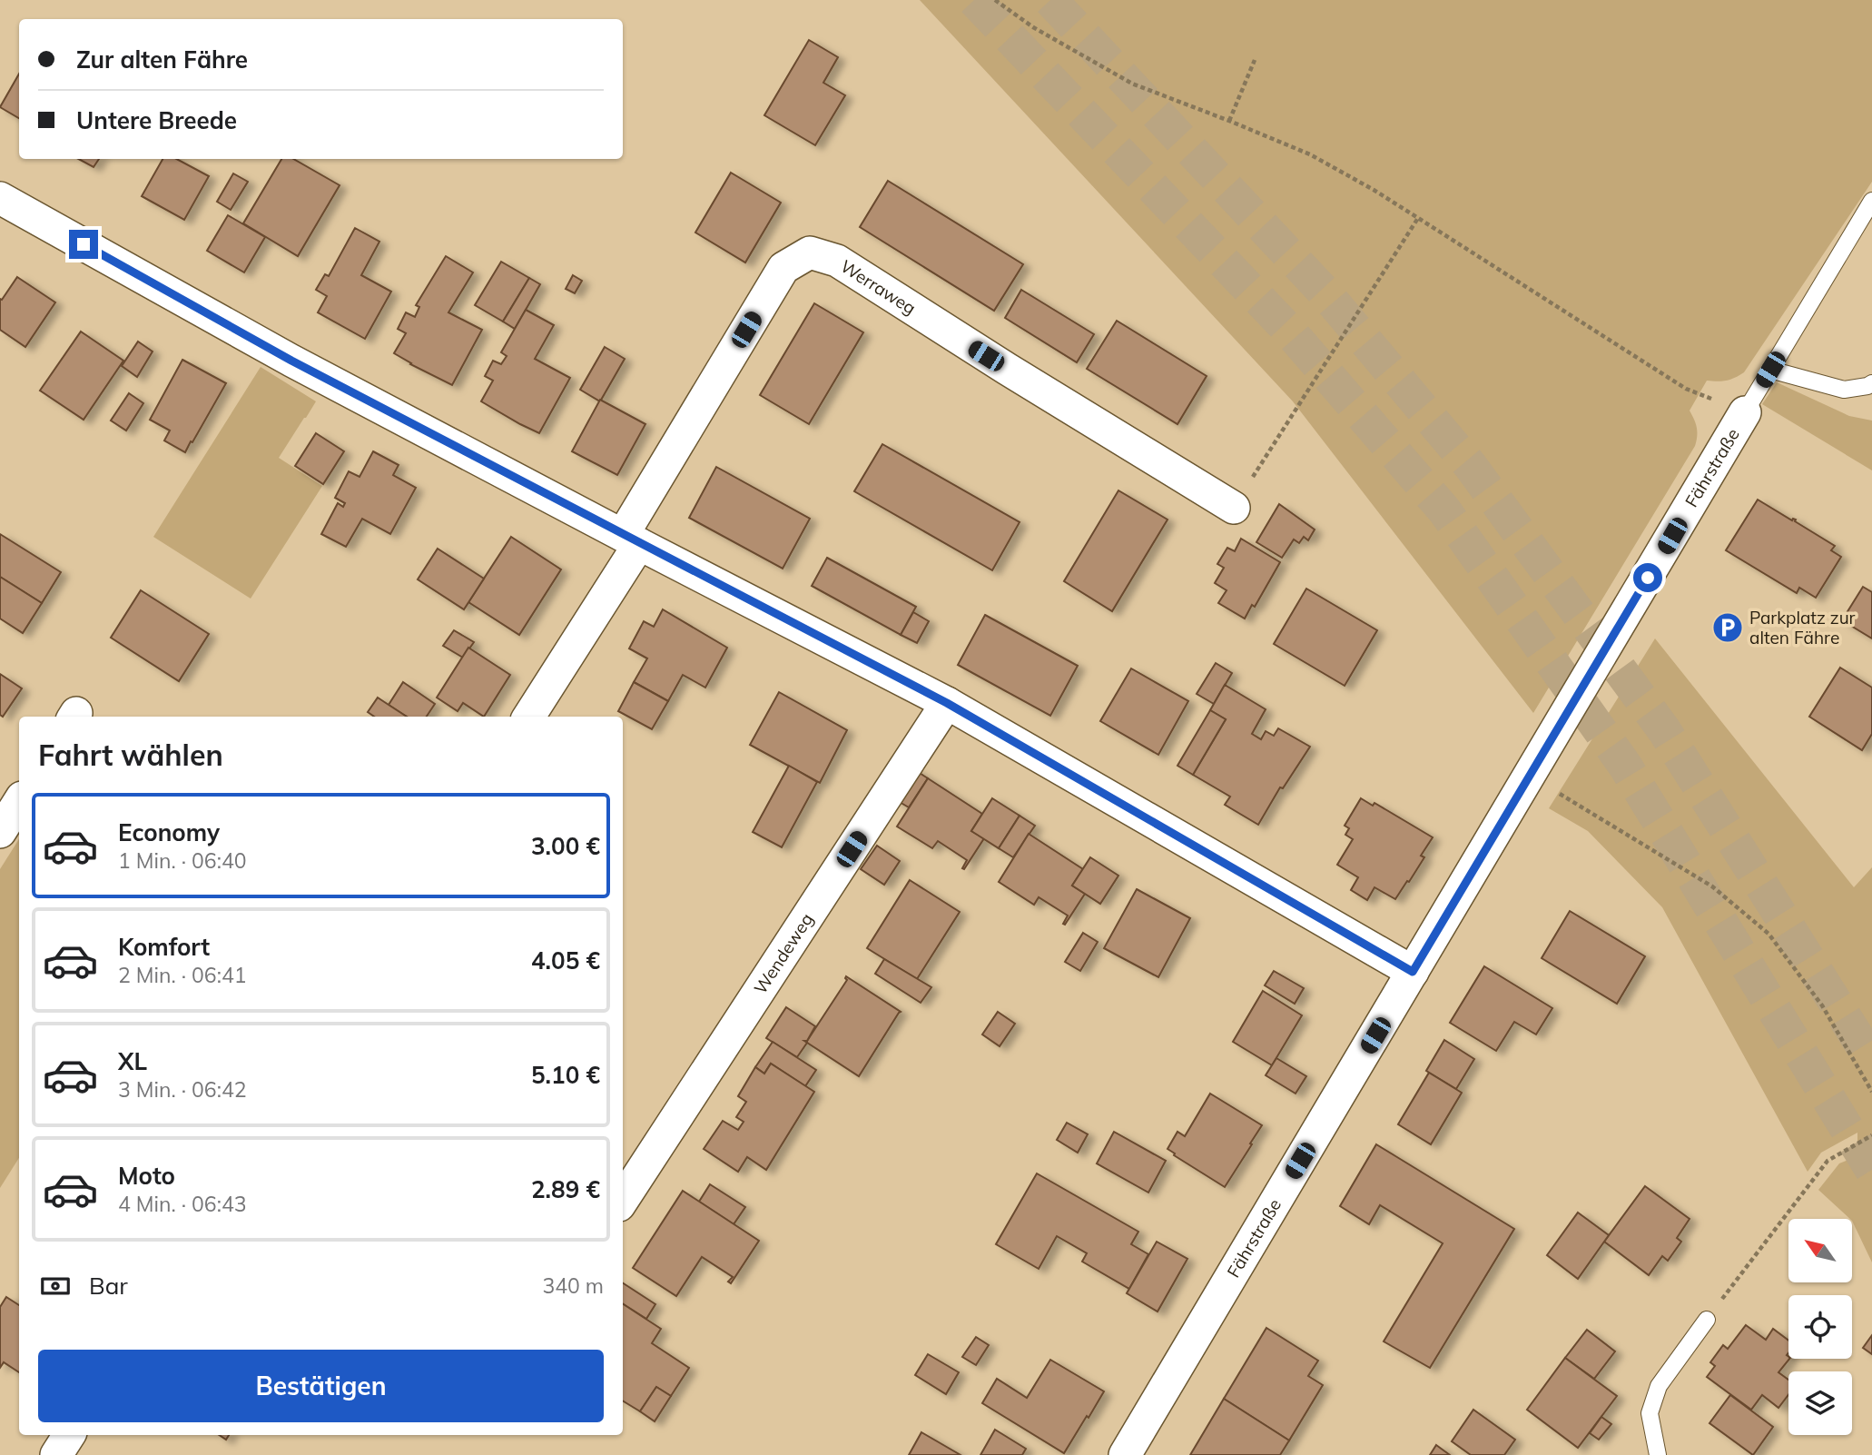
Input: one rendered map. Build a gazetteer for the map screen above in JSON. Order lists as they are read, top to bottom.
{
  "streets": {
    "street": ["Werraweg", "Fährstraße", "Wendeweg"]
  },
  "places": {
    "parking": ["Parkplatz zur alten Fähre"]
  },
  "north": "top left",
  "page": {
    "banner": ["Zur alten Fähre", "Untere Breede"],
    "heading": "Fahrt wählen",
    "list": [
      {
        "name": "Economy",
        "note": "1 Min. · 06:40",
        "value": "3.00 €"
      },
      {
        "name": "Komfort",
        "note": "2 Min. · 06:41",
        "value": "4.05 €"
      },
      {
        "name": "XL",
        "note": "3 Min. · 06:42",
        "value": "5.10 €"
      },
      {
        "name": "Moto",
        "note": "4 Min. · 06:43",
        "value": "2.89 €"
      }
    ],
    "pay": ["Bar", "340 m"],
    "buttons": "Bestätigen"
  }
}
